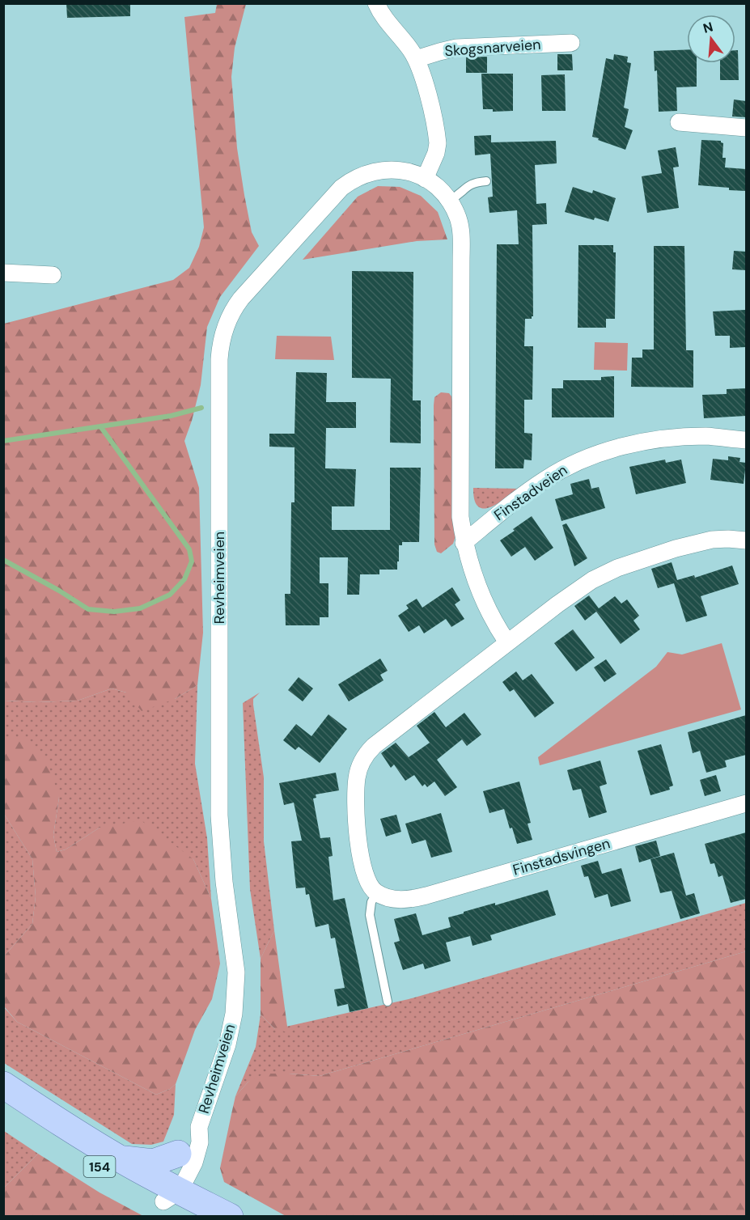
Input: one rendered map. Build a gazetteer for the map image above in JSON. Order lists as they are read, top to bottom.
{
  "streets": {
    "main road": ["154"],
    "street": [
      "Skogsnarveien",
      "Finstadveien",
      "Revheimveien",
      "Finstadsvingen"
    ]
  },
  "crossings": [
    ["Finstadveien", "Revheimveien"],
    ["Revheimveien", "154"]
  ],
  "north": "top"
}
